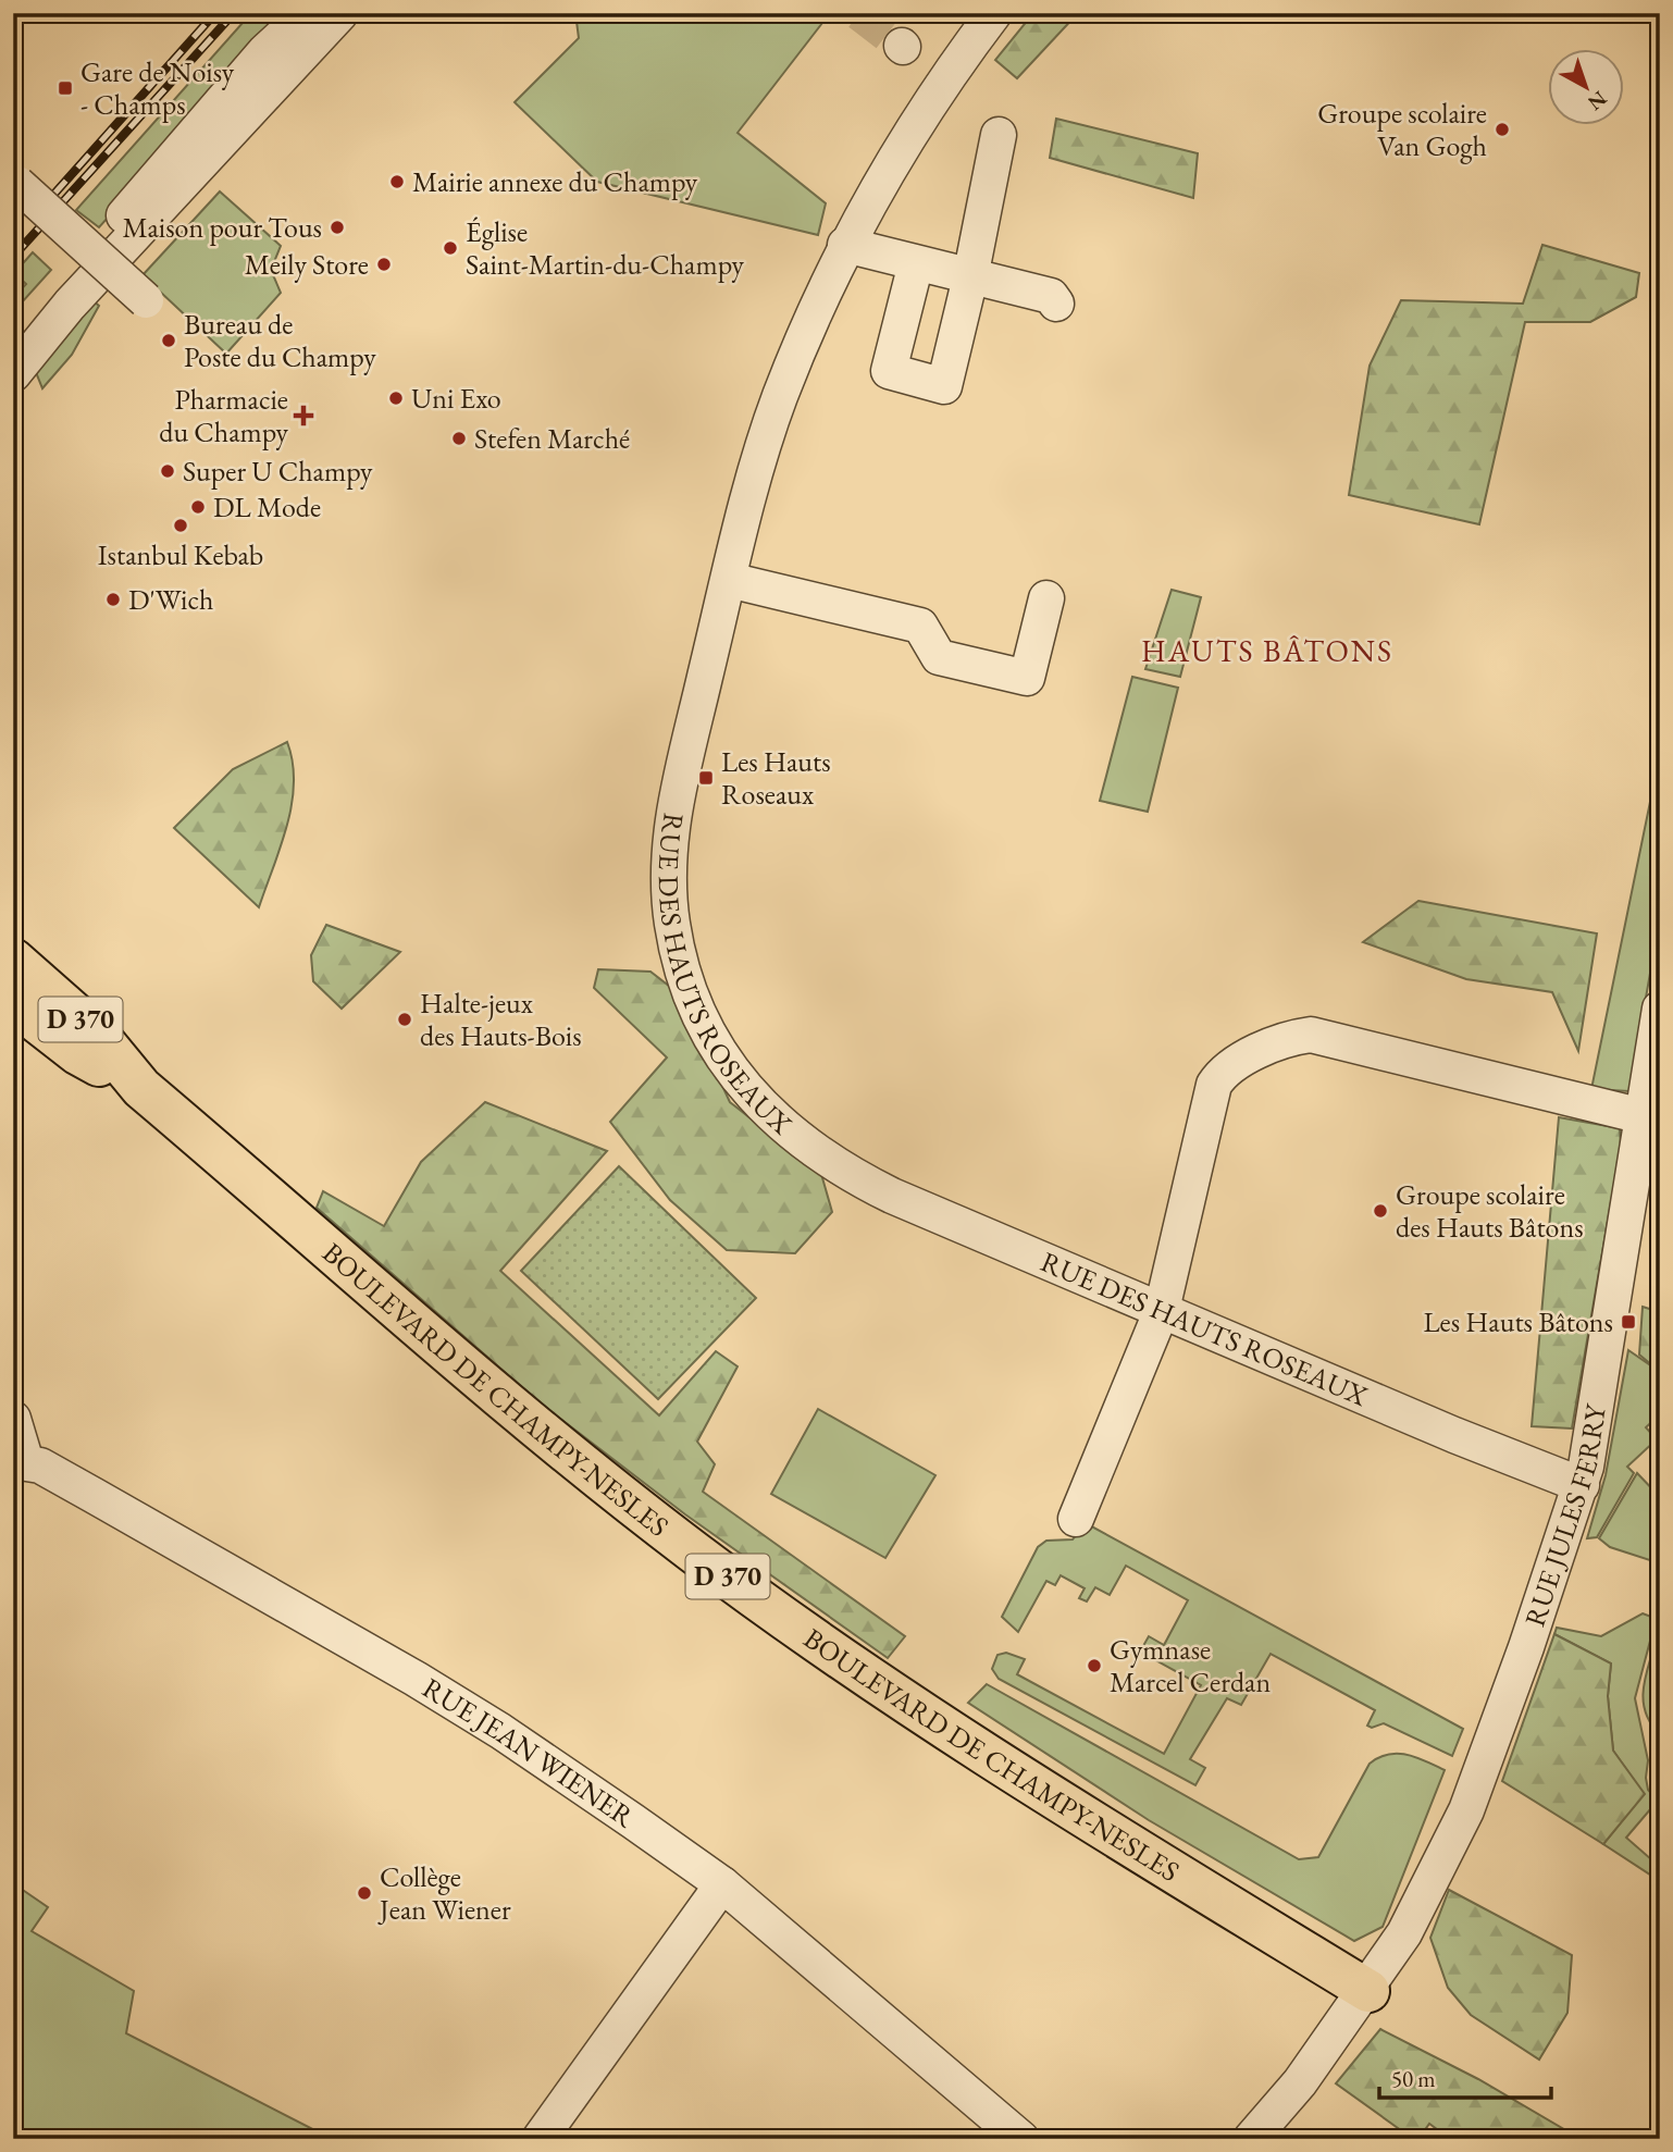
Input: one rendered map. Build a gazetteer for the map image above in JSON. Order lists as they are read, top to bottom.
{
  "streets": {
    "main road": ["D 370", "BOULEVARD DE CHAMPY-NESLES"],
    "street": ["RUE DES HAUTS ROSEAUX", "RUE JULES FERRY", "RUE JEAN WIENER"]
  },
  "crossings": [
    ["RUE DES HAUTS ROSEAUX", "RUE JULES FERRY"],
    ["D 370", "BOULEVARD DE CHAMPY-NESLES"],
    ["BOULEVARD DE CHAMPY-NESLES", "RUE JULES FERRY"]
  ],
  "districts": ["HAUTS BÂTONS"],
  "places": {
    "transit": ["Gare de Noisy - Champs", "Les Hauts Roseaux", "Les Hauts Bâtons"],
    "other": [
      "Groupe scolaire Van Gogh",
      "Mairie annexe du Champy",
      "Maison pour Tous",
      "Église Saint-Martin-du-Champy",
      "Meily Store",
      "Bureau de Poste du Champy",
      "Uni Exo",
      "Stefen Marché",
      "Super U Champy",
      "DL Mode",
      "Istanbul Kebab",
      "D'Wich",
      "Halte-jeux des Hauts-Bois",
      "Groupe scolaire des Hauts Bâtons",
      "Gymnase Marcel Cerdan",
      "Collège Jean Wiener"
    ],
    "health": ["Pharmacie du Champy"]
  },
  "scale_bar": "50 m",
  "north": "bottom right"
}
